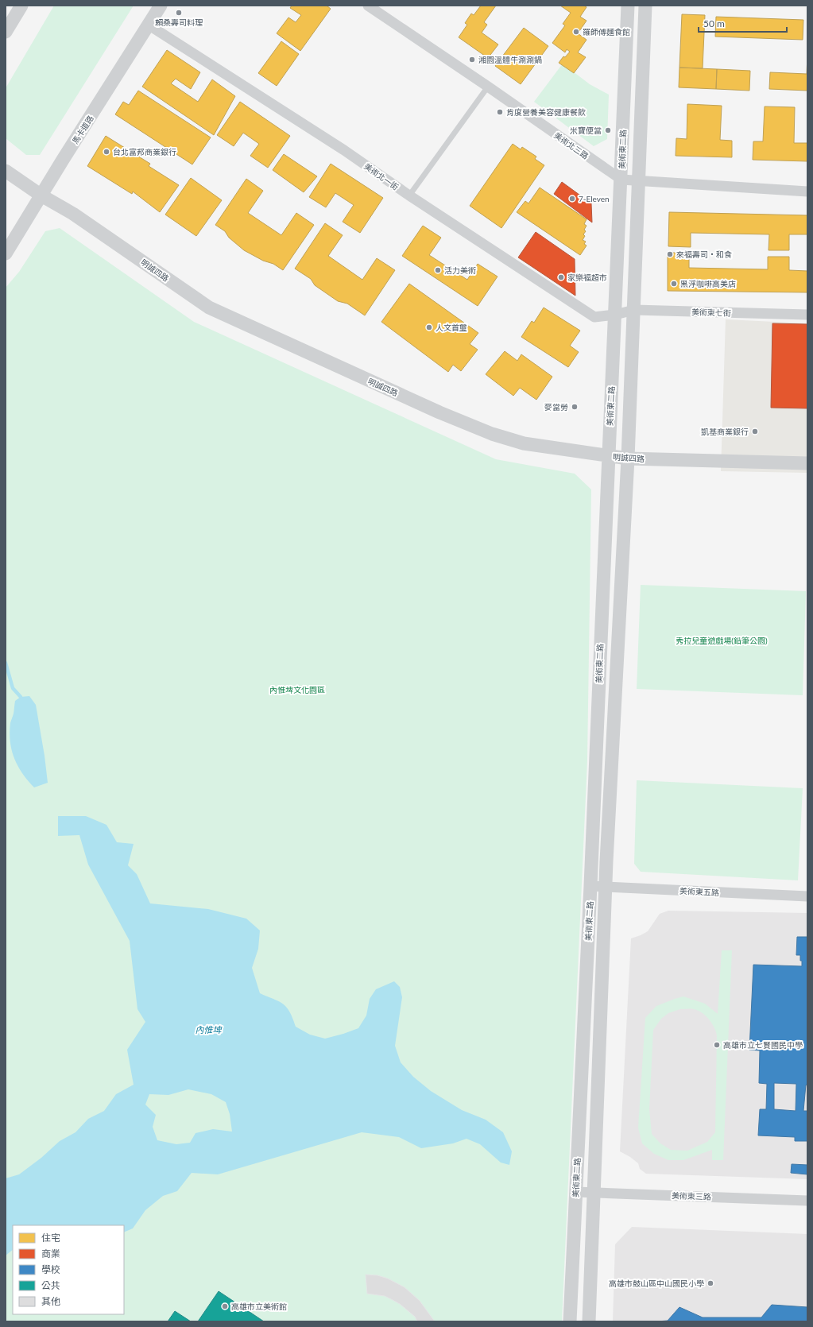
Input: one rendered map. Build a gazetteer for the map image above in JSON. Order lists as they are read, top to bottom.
{
  "streets": {
    "street": [
      "馬卡道路",
      "美術北三路",
      "美術東二路",
      "美術北一街",
      "明誠四路",
      "美術東七街",
      "美術東五路",
      "美術東三路"
    ]
  },
  "crossings": [
    ["馬卡道路", "美術北一街"],
    ["馬卡道路", "明誠四路"],
    ["美術北三路", "美術東二路"],
    ["美術東二路", "美術北一街"],
    ["美術東二路", "明誠四路"],
    ["美術東二路", "美術東七街"],
    ["美術東二路", "美術東五路"],
    ["美術東二路", "美術東三路"],
    ["美術北一街", "美術東七街"]
  ],
  "water": ["內惟埤"],
  "parks": ["秀拉兒童遊戲場(鉛筆公園)", "內惟埤文化園區"],
  "places": [
    "賴桑壽司料理",
    "羅師傅麵食館",
    "湘園溫體牛涮涮鍋",
    "肯度營養美容健康餐飲",
    "米寶便當",
    "台北富邦商業銀行",
    "7-Eleven",
    "來福壽司‧和食",
    "活力美術",
    "家樂福超市",
    "黑浮咖啡高美店",
    "人文首璽",
    "麥當勞",
    "凱基商業銀行",
    "高雄市立七賢國民中學",
    "高雄市鼓山區中山國民小學",
    "高雄市立美術館"
  ],
  "legend": [
    "住宅",
    "商業",
    "學校",
    "公共",
    "其他"
  ],
  "scale_bar": "50 m"
}
